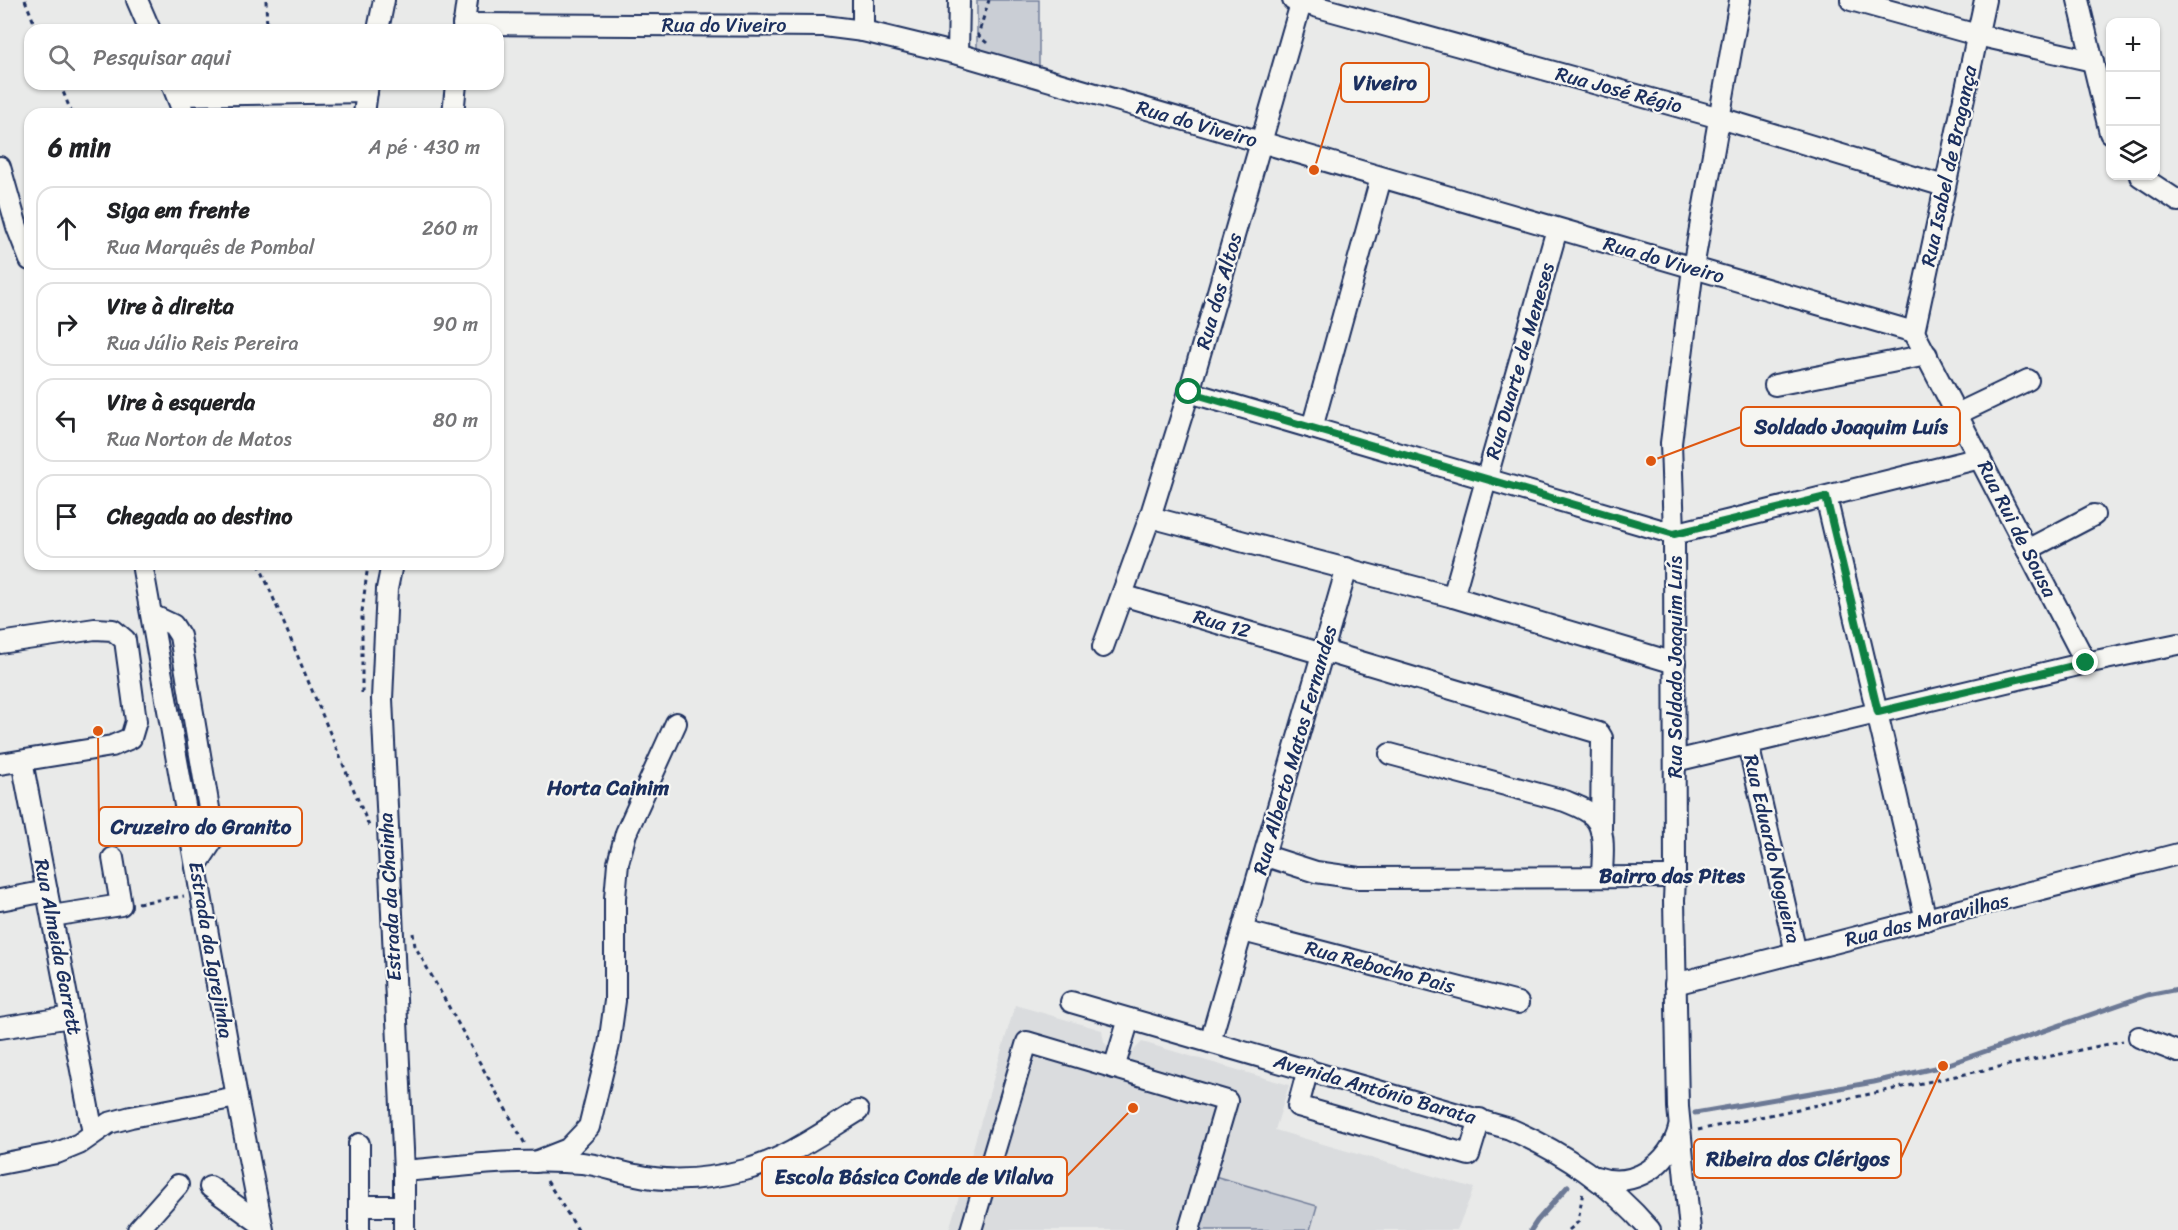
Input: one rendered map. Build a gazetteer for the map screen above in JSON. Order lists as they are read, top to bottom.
{
  "streets": {
    "street": [
      "Rua do Viveiro",
      "Rua José Régio",
      "Rua Isabel de Bragança",
      "Rua dos Altos",
      "Rua Duarte de Meneses",
      "Rua Rui de Sousa",
      "Rua 12",
      "Rua Soldado Joaquim Luís",
      "Rua Alberto Matos Fernandes",
      "Rua Eduardo Nogueira",
      "Estrada da Chainha",
      "Rua das Maravilhas",
      "Rua Almeida Garrett",
      "Estrada da Igrejinha",
      "Rua Rebocho Pais",
      "Avenida António Barata"
    ]
  },
  "crossings": [
    ["Rua do Viveiro", "Rua Isabel de Bragança"],
    ["Rua do Viveiro", "Rua dos Altos"],
    ["Rua do Viveiro", "Rua Duarte de Meneses"],
    ["Rua do Viveiro", "Rua Rui de Sousa"],
    ["Rua do Viveiro", "Rua Soldado Joaquim Luís"],
    ["Rua José Régio", "Rua Isabel de Bragança"],
    ["Rua José Régio", "Rua dos Altos"],
    ["Rua José Régio", "Rua Soldado Joaquim Luís"],
    ["Rua Isabel de Bragança", "Rua Rui de Sousa"],
    ["Rua dos Altos", "Rua 12"],
    ["Rua 12", "Rua Alberto Matos Fernandes"],
    ["Rua Soldado Joaquim Luís", "Rua das Maravilhas"],
    ["Rua Alberto Matos Fernandes", "Rua Rebocho Pais"],
    ["Rua Alberto Matos Fernandes", "Avenida António Barata"],
    ["Rua Eduardo Nogueira", "Rua das Maravilhas"]
  ],
  "districts": ["Horta Cainim", "Bairro das Pites"],
  "places": [
    "Viveiro",
    "Soldado Joaquim Luís",
    "Cruzeiro do Granito",
    "Ribeira dos Clérigos",
    "Escola Básica Conde de Vilalva"
  ],
  "page": {
    "map_buttons": ["+", "−"],
    "search": "Pesquisar aqui",
    "heading": ["6 min", "A pé · 430 m"],
    "list": [
      ["Siga em frente", "Rua Marquês de Pombal", "260 m"],
      ["Vire à direita", "Rua Júlio Reis Pereira", "90 m"],
      ["Vire à esquerda", "Rua Norton de Matos", "80 m"],
      "Chegada ao destino"
    ]
  }
}
